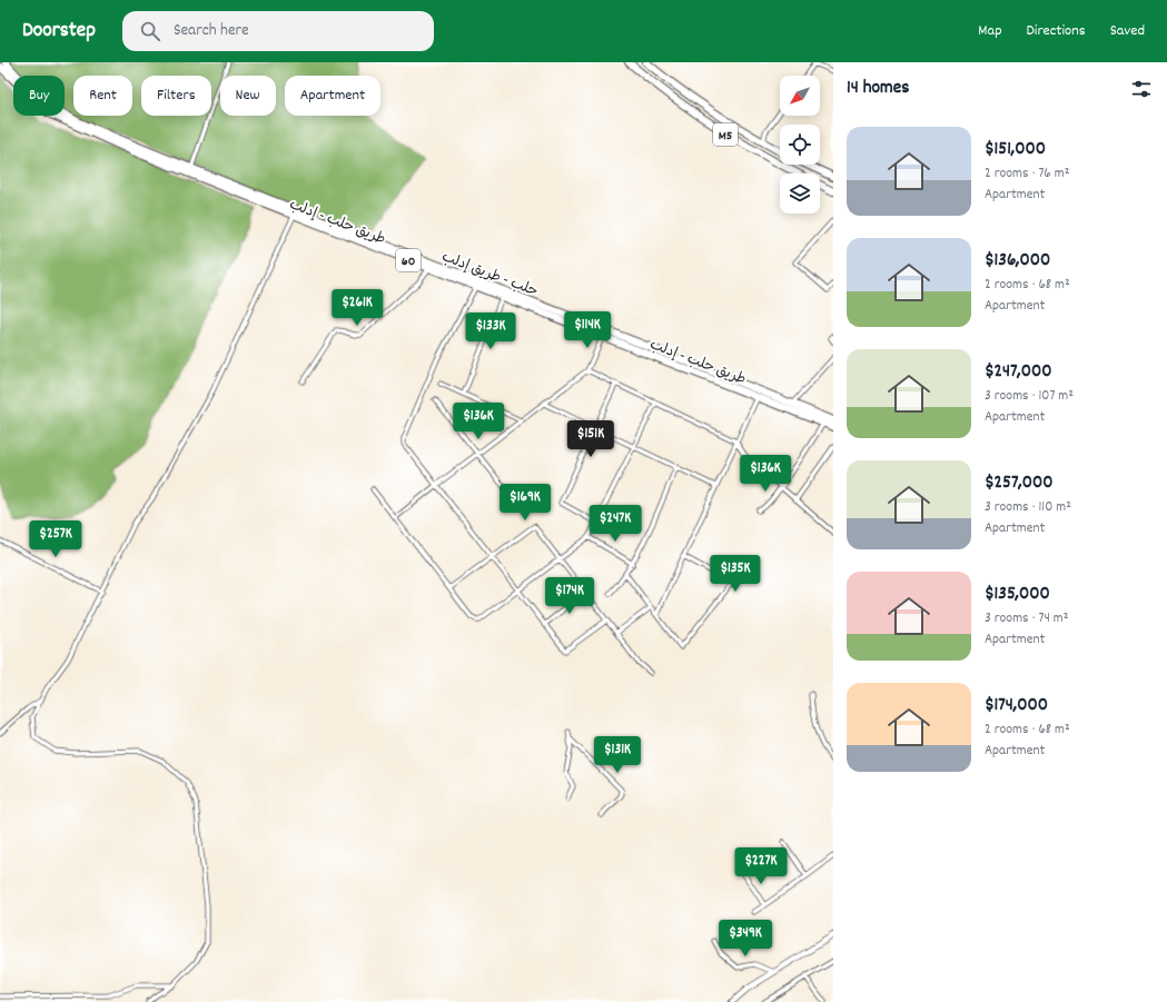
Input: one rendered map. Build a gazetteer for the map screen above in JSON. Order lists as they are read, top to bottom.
{
  "streets": {
    "highway": ["M5", "طريق حلب - إدلب", "60"]
  },
  "crossings": [
    ["طريق حلب - إدلب", "60"]
  ],
  "north": "bottom left",
  "page": {
    "header": "Doorstep",
    "search": "Search here",
    "nav": ["Map", "Directions", "Saved"],
    "heading": "14 homes",
    "chip": [
      "Buy",
      "Rent",
      "Filters",
      "New",
      "Apartment"
    ],
    "list": [
      {
        "name": "$151,000",
        "note": "2 rooms · 76 m² · Apartment"
      },
      {
        "name": "$136,000",
        "note": "2 rooms · 68 m² · Apartment"
      },
      {
        "name": "$247,000",
        "note": "3 rooms · 107 m² · Apartment"
      },
      {
        "name": "$257,000",
        "note": "3 rooms · 110 m² · Apartment"
      },
      {
        "name": "$135,000",
        "note": "3 rooms · 74 m² · Apartment"
      },
      {
        "name": "$174,000",
        "note": "2 rooms · 68 m² · Apartment"
      }
    ],
    "price": [
      "$261K",
      "$114K",
      "$133K",
      "$136K",
      "$151K",
      "$136K",
      "$169K",
      "$247K",
      "$257K",
      "$135K",
      "$174K",
      "$131K",
      "$227K",
      "$349K"
    ]
  }
}
